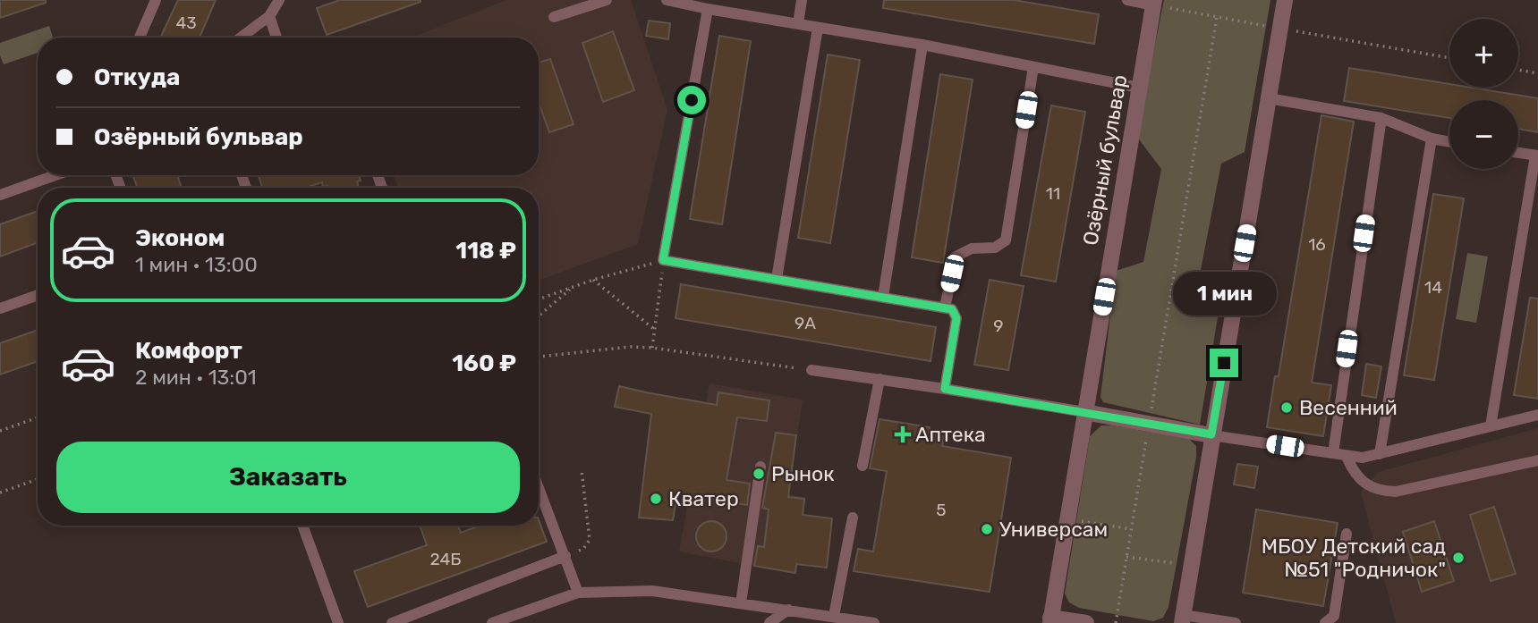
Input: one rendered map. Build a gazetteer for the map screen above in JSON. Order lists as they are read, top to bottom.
{
  "streets": {
    "street": ["Озёрный бульвар"]
  },
  "places": {
    "other": [
      "Весенний",
      "Рынок",
      "Кватер",
      "Универсам",
      "МБОУ Детский сад №51 \"Родничок\""
    ],
    "health": ["Аптека"]
  },
  "house_numbers": [
    "43",
    "11",
    "16",
    "14",
    "9А",
    "9",
    "5",
    "24Б"
  ],
  "page": {
    "map_buttons": ["+", "−"],
    "banner": ["Откуда", "Озёрный бульвар"],
    "list": [
      {
        "name": "Эконом",
        "note": "1 мин · 13:00",
        "value": "118 ₽"
      },
      {
        "name": "Комфорт",
        "note": "2 мин · 13:01",
        "value": "160 ₽"
      }
    ],
    "bubble": "1 мин",
    "buttons": "Заказать"
  }
}
